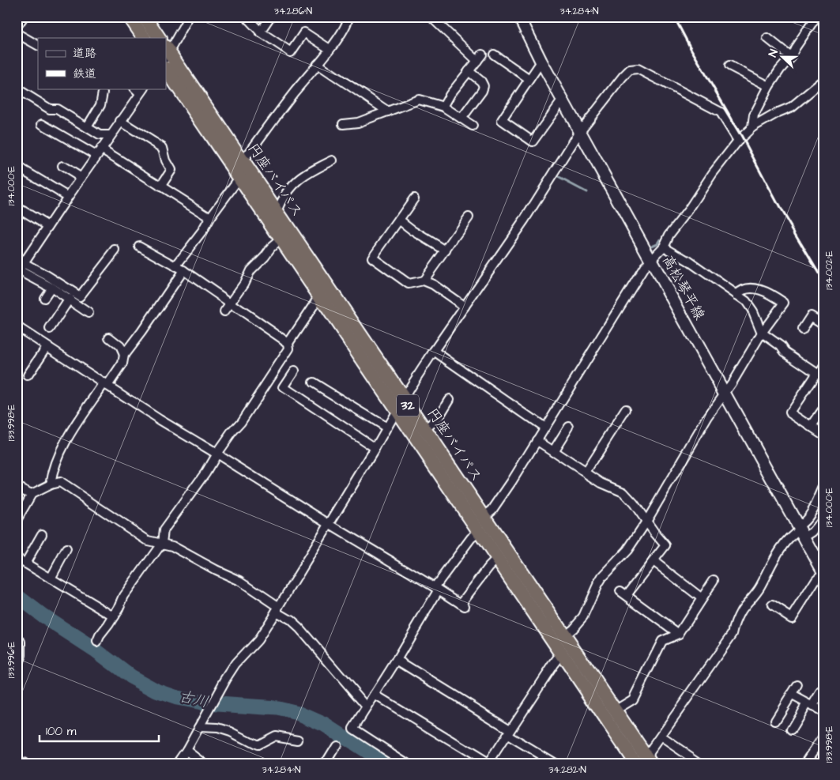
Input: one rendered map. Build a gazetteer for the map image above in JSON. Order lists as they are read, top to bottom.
{
  "streets": {
    "highway": ["円座バイパス", "32"],
    "main road": ["高松琴平線"]
  },
  "water": ["古川"],
  "legend": ["道路", "鉄道"],
  "scale_bar": "100 m",
  "north": "left",
  "coordinates": [
    "34.286°N",
    "34.284°N",
    "134.000°E",
    "134.002°E",
    "133.998°E",
    "133.996°E",
    "34.282°N"
  ]
}
